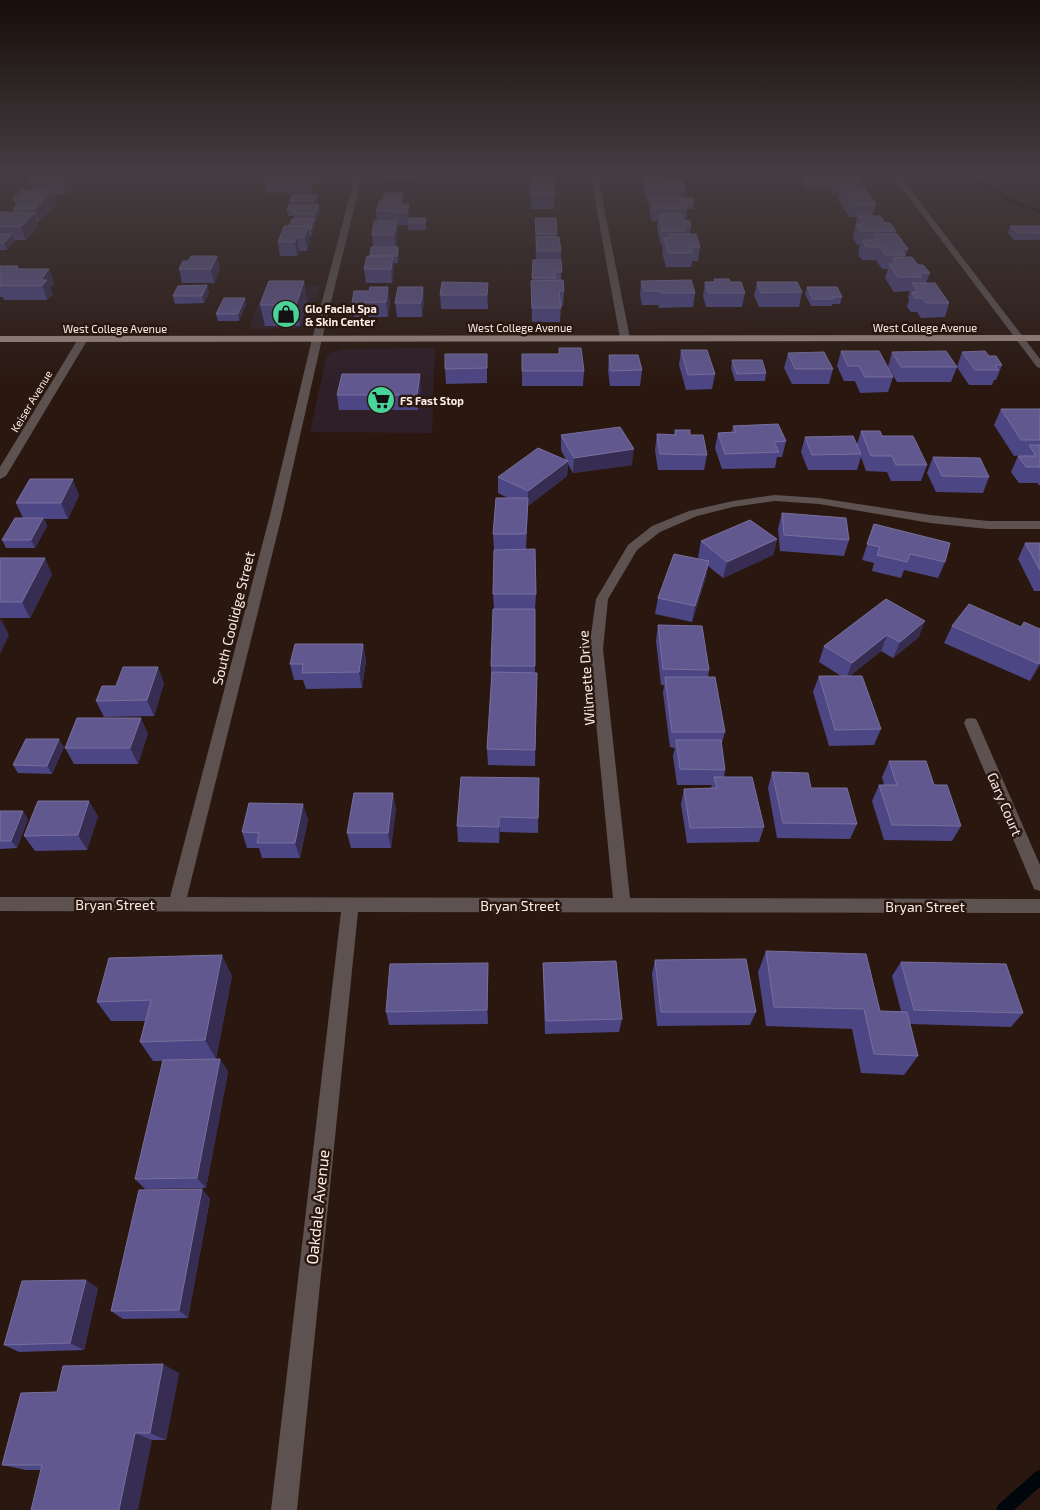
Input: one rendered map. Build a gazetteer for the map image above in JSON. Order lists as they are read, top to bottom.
{
  "streets": {
    "main road": ["West College Avenue"],
    "street": [
      "Keiser Avenue",
      "South Coolidge Street",
      "Wilmette Drive",
      "Gary Court",
      "Bryan Street",
      "Oakdale Avenue"
    ]
  },
  "crossings": [
    ["West College Avenue", "Keiser Avenue"],
    ["West College Avenue", "South Coolidge Street"],
    ["South Coolidge Street", "Bryan Street"],
    ["Wilmette Drive", "Bryan Street"],
    ["Bryan Street", "Oakdale Avenue"]
  ],
  "places": {
    "shop": ["Glo Facial Spa & Skin Center"],
    "supermarket": ["FS Fast Stop"]
  }
}
